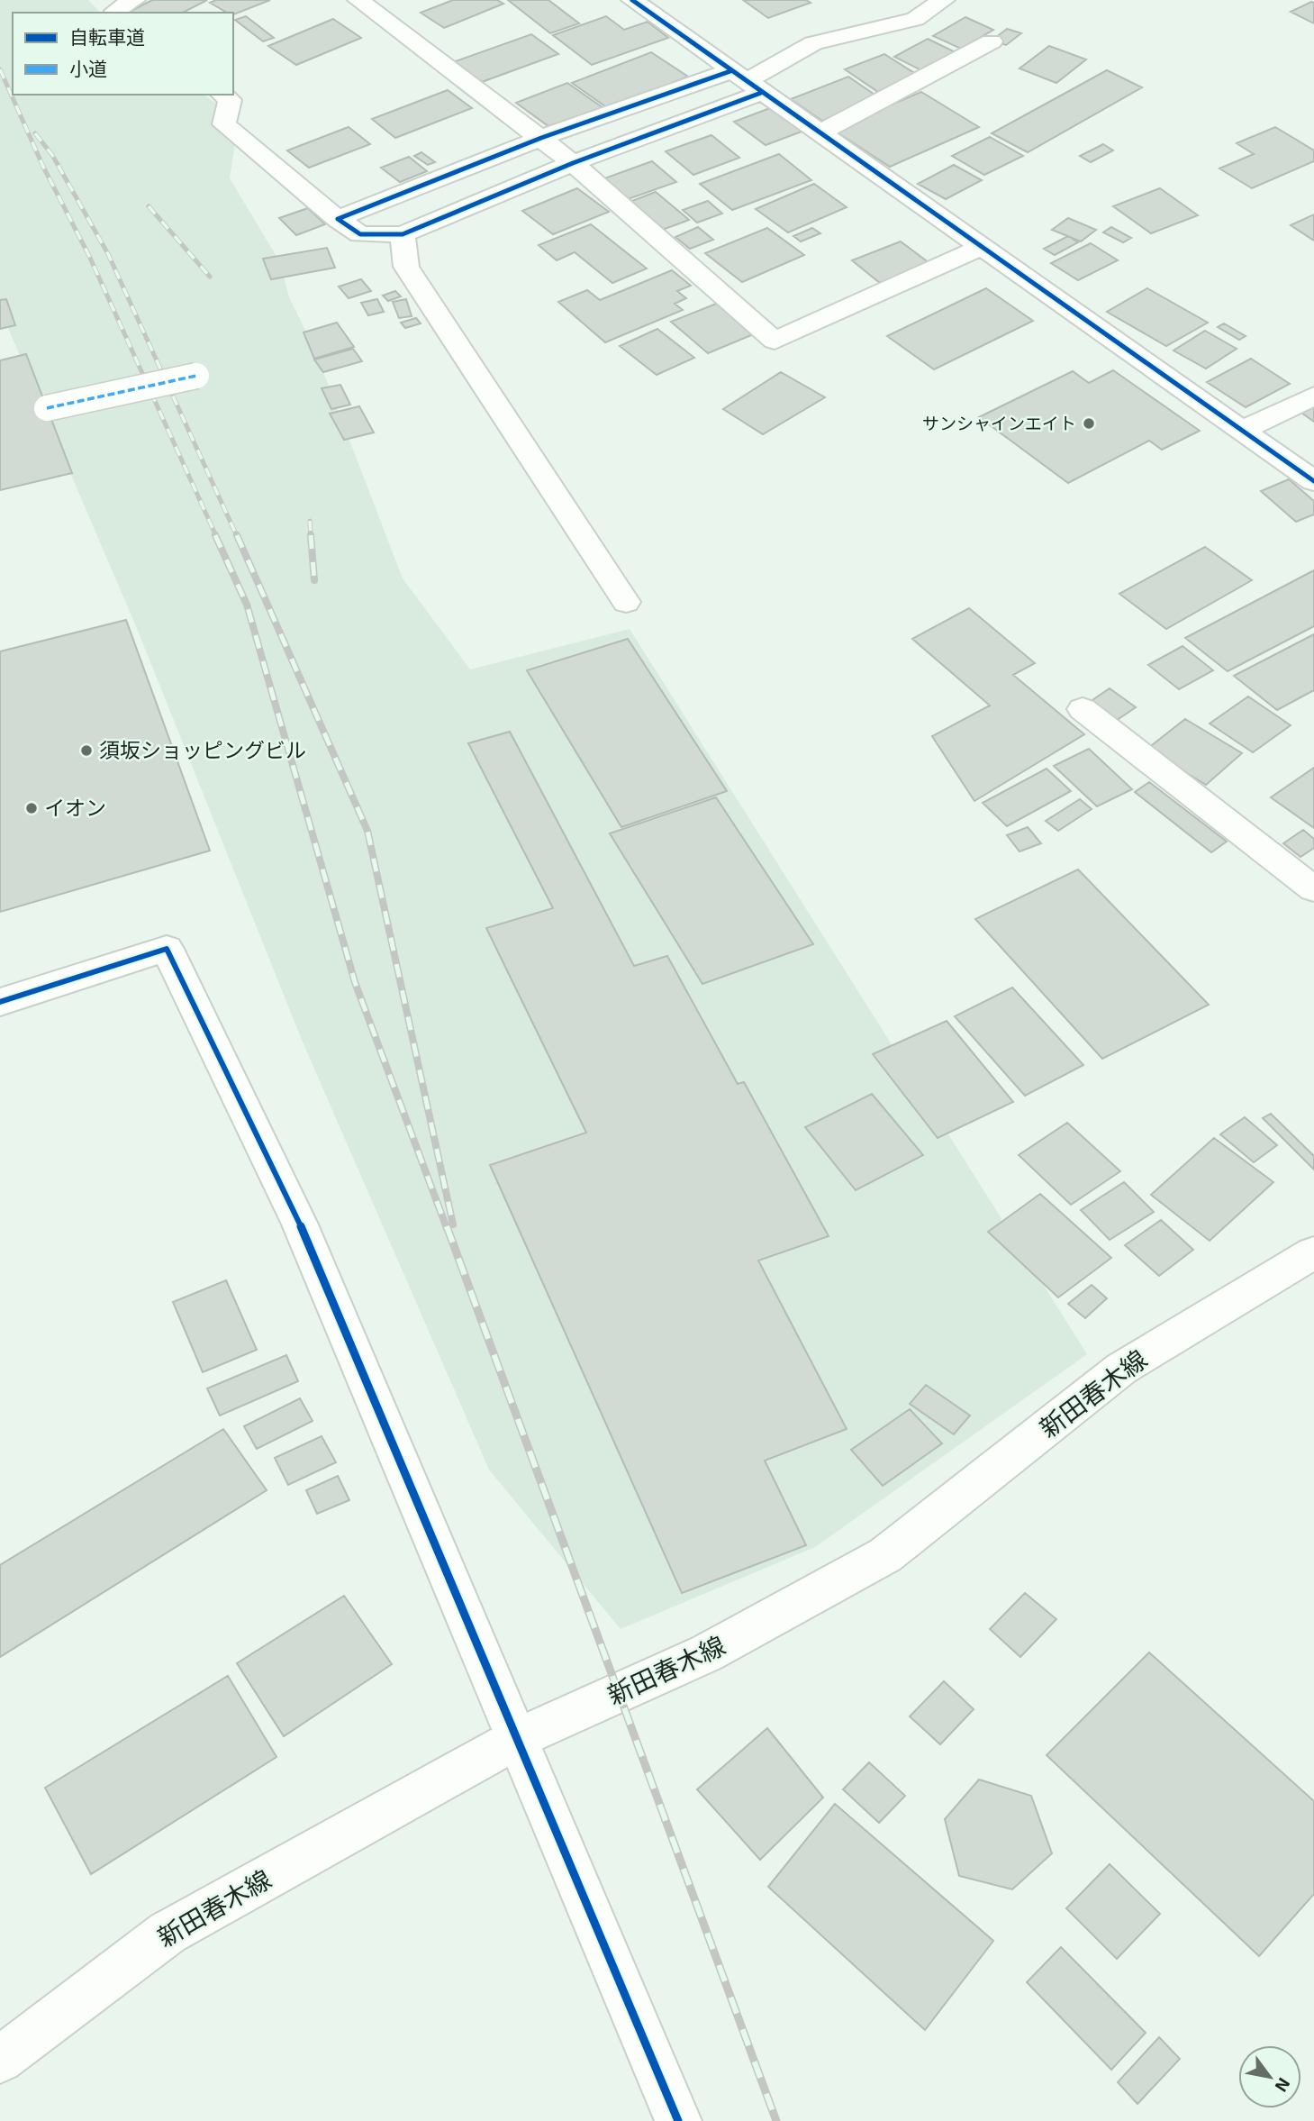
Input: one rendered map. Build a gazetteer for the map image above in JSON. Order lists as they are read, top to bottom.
{
  "streets": {
    "street": ["新田春木線"]
  },
  "places": ["サンシャインエイト", "須坂ショッピングビル", "イオン"],
  "legend": ["自転車道", "小道"],
  "north": "bottom right"
}
